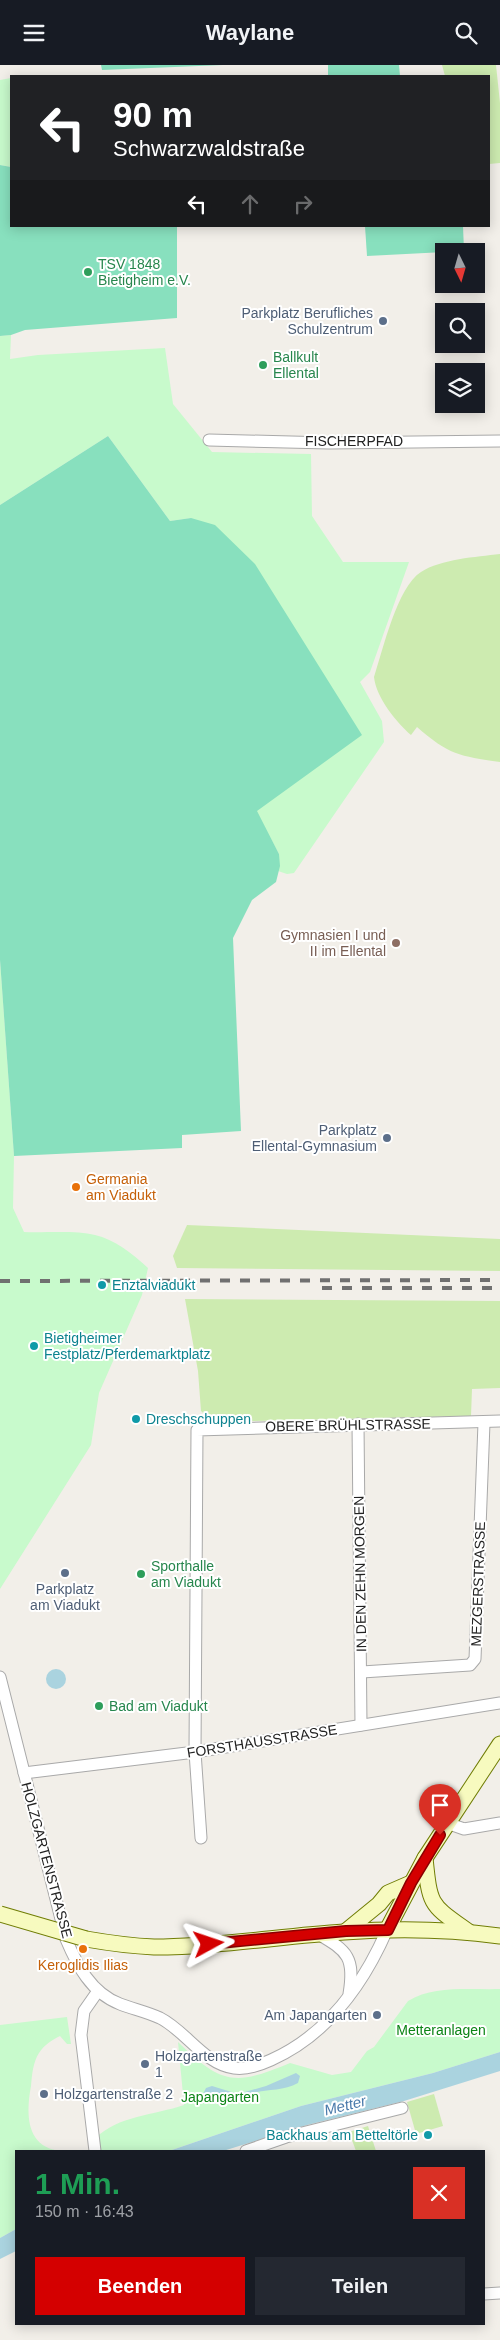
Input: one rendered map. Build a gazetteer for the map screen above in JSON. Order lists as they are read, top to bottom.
{
  "streets": {
    "street": [
      "FISCHERPFAD",
      "OBERE BRÜHLSTRASSE",
      "IN DEN ZEHN MORGEN",
      "MEZGERSTRASSE",
      "FORSTHAUSSTRASSE",
      "HOLZGARTENSTRASSE"
    ]
  },
  "crossings": [
    ["OBERE BRÜHLSTRASSE", "IN DEN ZEHN MORGEN"],
    ["OBERE BRÜHLSTRASSE", "MEZGERSTRASSE"],
    ["OBERE BRÜHLSTRASSE", "FORSTHAUSSTRASSE"],
    ["IN DEN ZEHN MORGEN", "MEZGERSTRASSE"],
    ["IN DEN ZEHN MORGEN", "FORSTHAUSSTRASSE"],
    ["FORSTHAUSSTRASSE", "HOLZGARTENSTRASSE"]
  ],
  "water": ["Metter"],
  "parks": ["Metteranlagen", "Japangarten"],
  "places": [
    "TSV 1848 Bietigheim e.V.",
    "Parkplatz Berufliches Schulzentrum",
    "Ballkult Ellental",
    "Gymnasien I und II im Ellental",
    "Parkplatz Ellental-Gymnasium",
    "Germania am Viadukt",
    "Enztalviadukt",
    "Bietigheimer Festplatz/Pferdemarktplatz",
    "Dreschschuppen",
    "Parkplatz am Viadukt",
    "Sporthalle am Viadukt",
    "Bad am Viadukt",
    "Keroglidis Ilias",
    "Am Japangarten",
    "Holzgartenstraße 1",
    "Holzgartenstraße 2",
    "Backhaus am Betteltörle"
  ],
  "north": "bottom",
  "page": {
    "header": "Waylane",
    "turn": ["90 m", "Schwarzwaldstraße"],
    "heading": ["1 Min.", "150 m · 16:43"],
    "buttons": ["Beenden", "Teilen"]
  }
}
